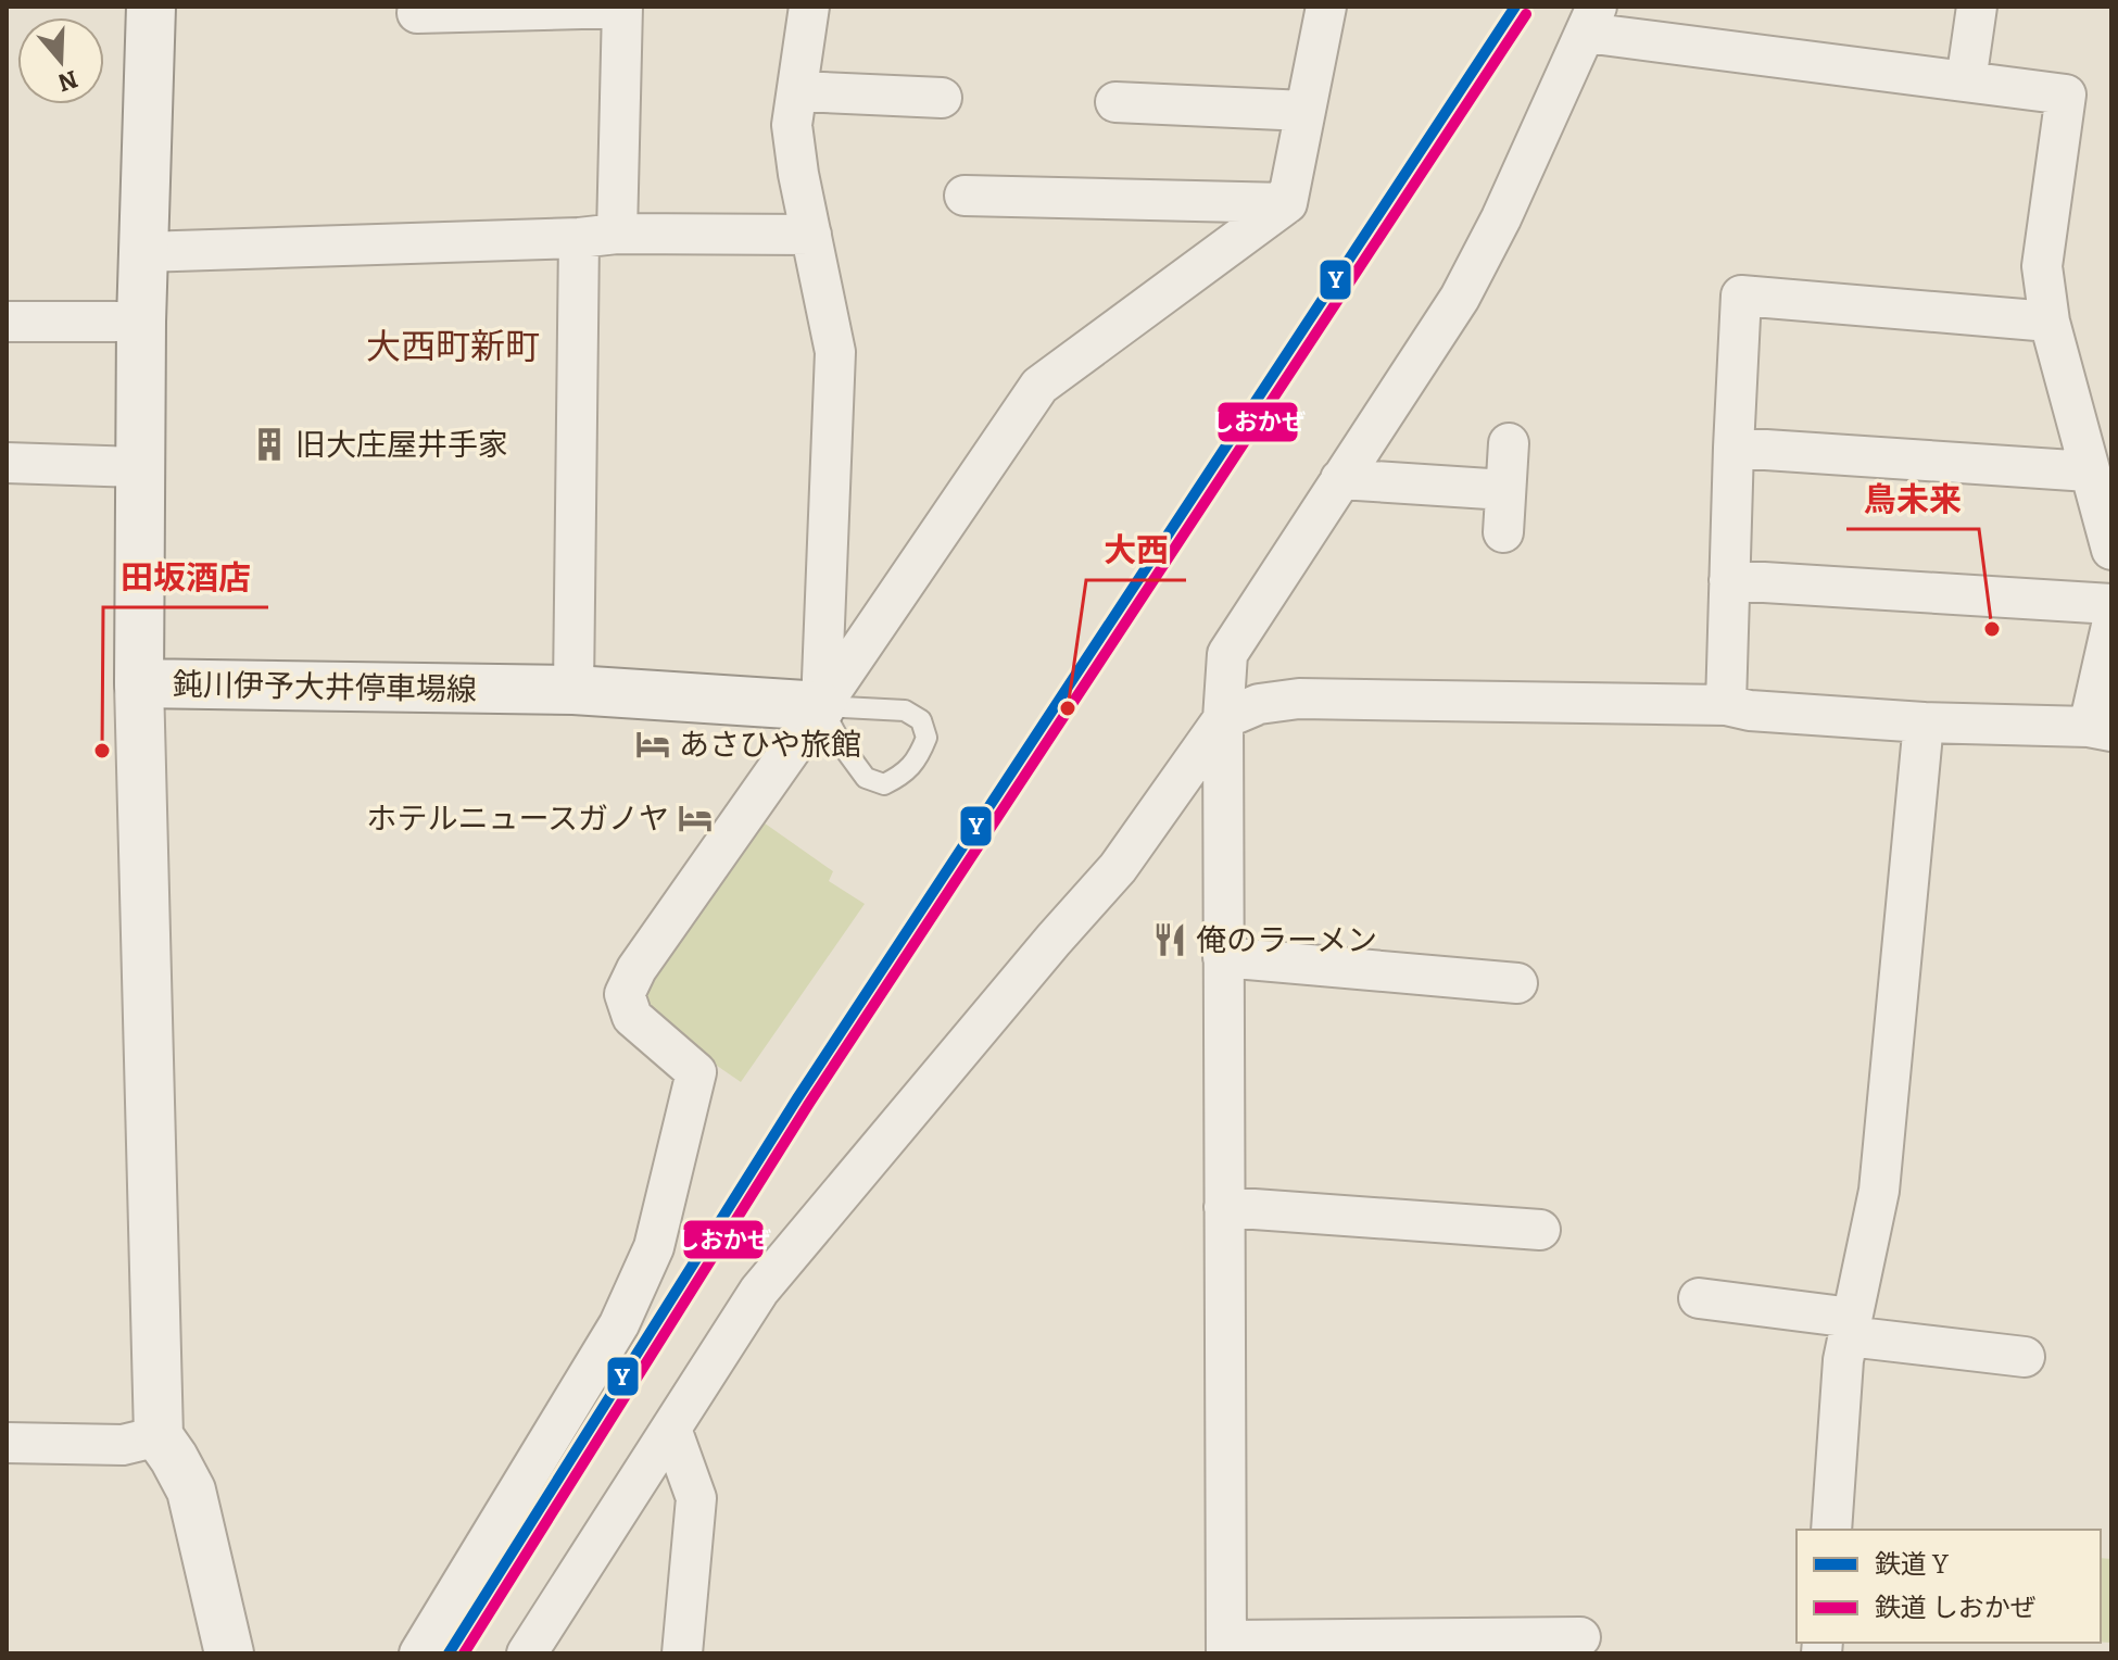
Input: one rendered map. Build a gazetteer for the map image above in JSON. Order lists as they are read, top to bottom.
{
  "streets": {
    "main road": ["鈍川伊予大井停車場線"]
  },
  "districts": ["大西町新町"],
  "places": {
    "building": ["旧大庄屋井手家"],
    "other": ["鳥未来", "大西", "田坂酒店"],
    "hotel": ["あさひや旅館", "ホテルニュースガノヤ"],
    "restaurant": ["俺のラーメン"]
  },
  "lines": ["rail line Y", "rail line しおかぜ"],
  "legend": ["鉄道 Y", "鉄道 しおかぜ"],
  "north": "bottom"
}
